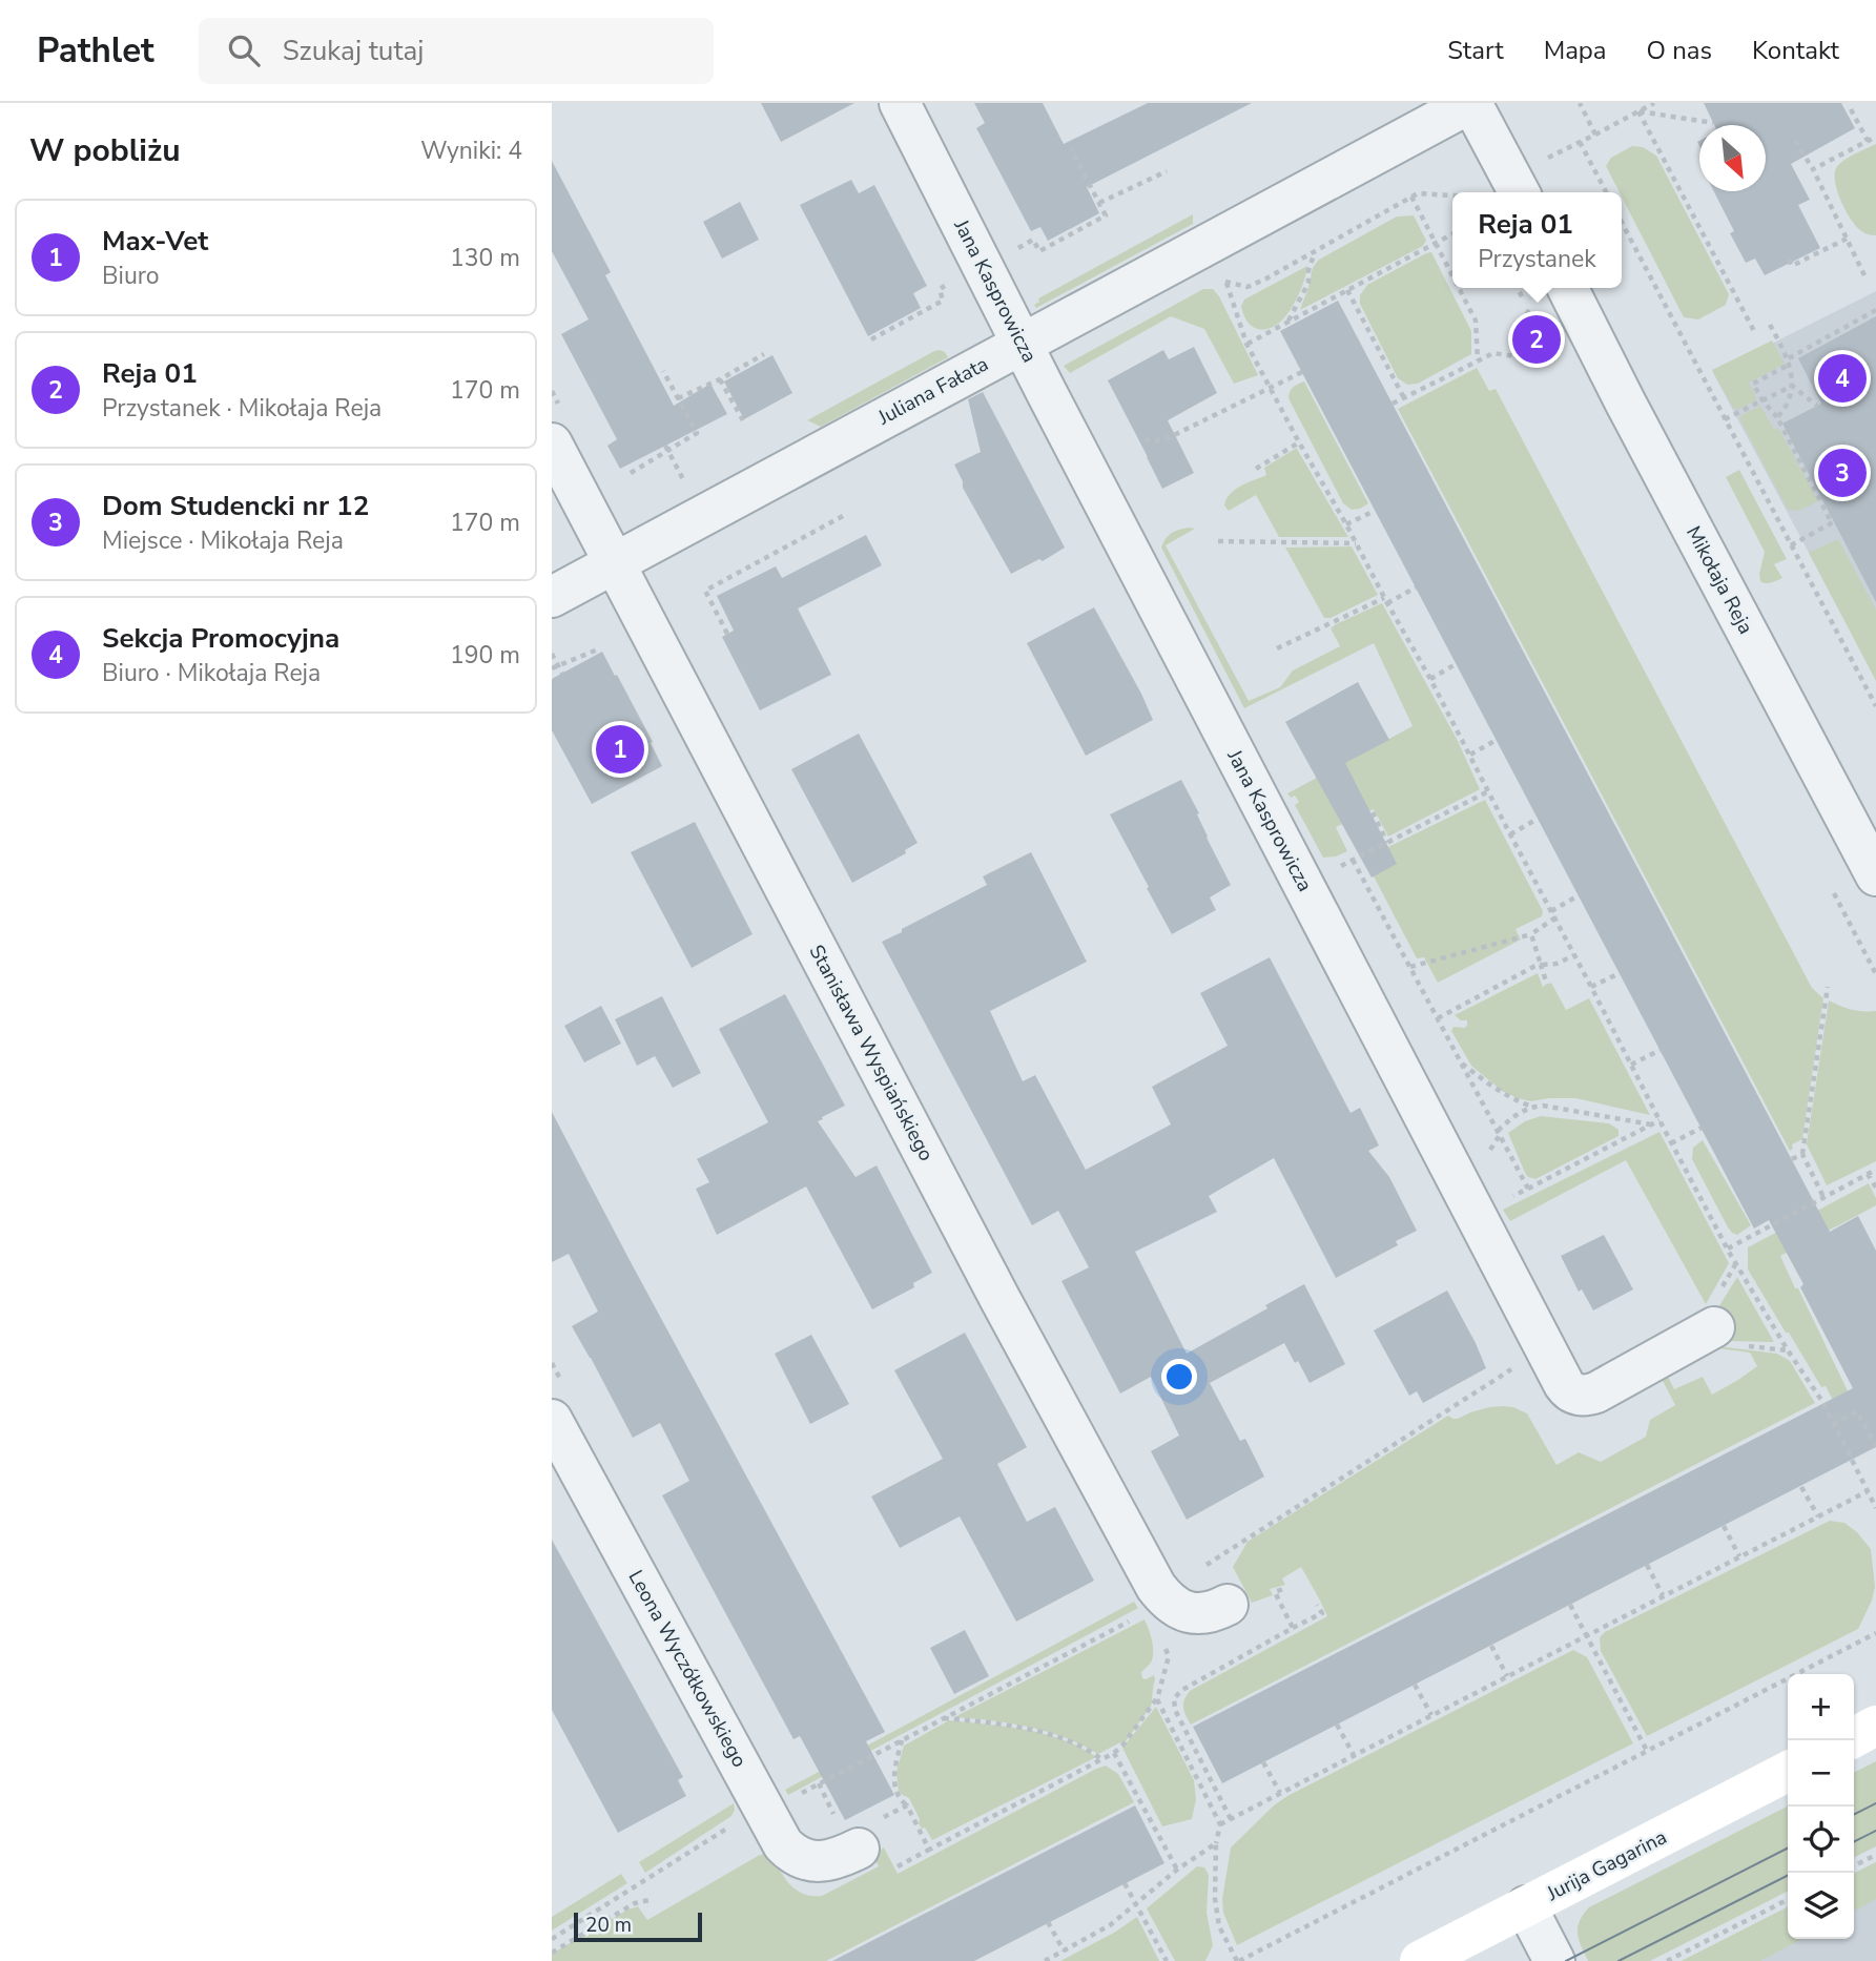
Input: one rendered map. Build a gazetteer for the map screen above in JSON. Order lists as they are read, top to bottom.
{
  "streets": {
    "street": [
      "Jana Kasprowicza",
      "Juliana Fałata",
      "Mikołaja Reja",
      "Stanisława Wyspiańskiego",
      "Leona Wyczółkowskiego",
      "Jurija Gagarina"
    ]
  },
  "crossings": [
    ["Jana Kasprowicza", "Juliana Fałata"],
    ["Juliana Fałata", "Stanisława Wyspiańskiego"]
  ],
  "scale_bar": "20 m",
  "north": "bottom right",
  "page": {
    "header": "Pathlet",
    "search": "Szukaj tutaj",
    "nav": [
      "Start",
      "Mapa",
      "O nas",
      "Kontakt"
    ],
    "heading": ["W pobliżu", "Wyniki: 4"],
    "popup": ["Reja 01", "Przystanek"],
    "list": [
      {
        "mark": "1",
        "name": "Max-Vet",
        "note": "Biuro",
        "value": "130 m"
      },
      {
        "mark": "2",
        "name": "Reja 01",
        "note": "Przystanek · Mikołaja Reja",
        "value": "170 m"
      },
      {
        "mark": "3",
        "name": "Dom Studencki nr 12",
        "note": "Miejsce · Mikołaja Reja",
        "value": "170 m"
      },
      {
        "mark": "4",
        "name": "Sekcja Promocyjna",
        "note": "Biuro · Mikołaja Reja",
        "value": "190 m"
      }
    ],
    "pins": [
      "2",
      "4",
      "3",
      "1"
    ],
    "map_buttons": ["+", "−"],
    "scale": "20 m"
  }
}
